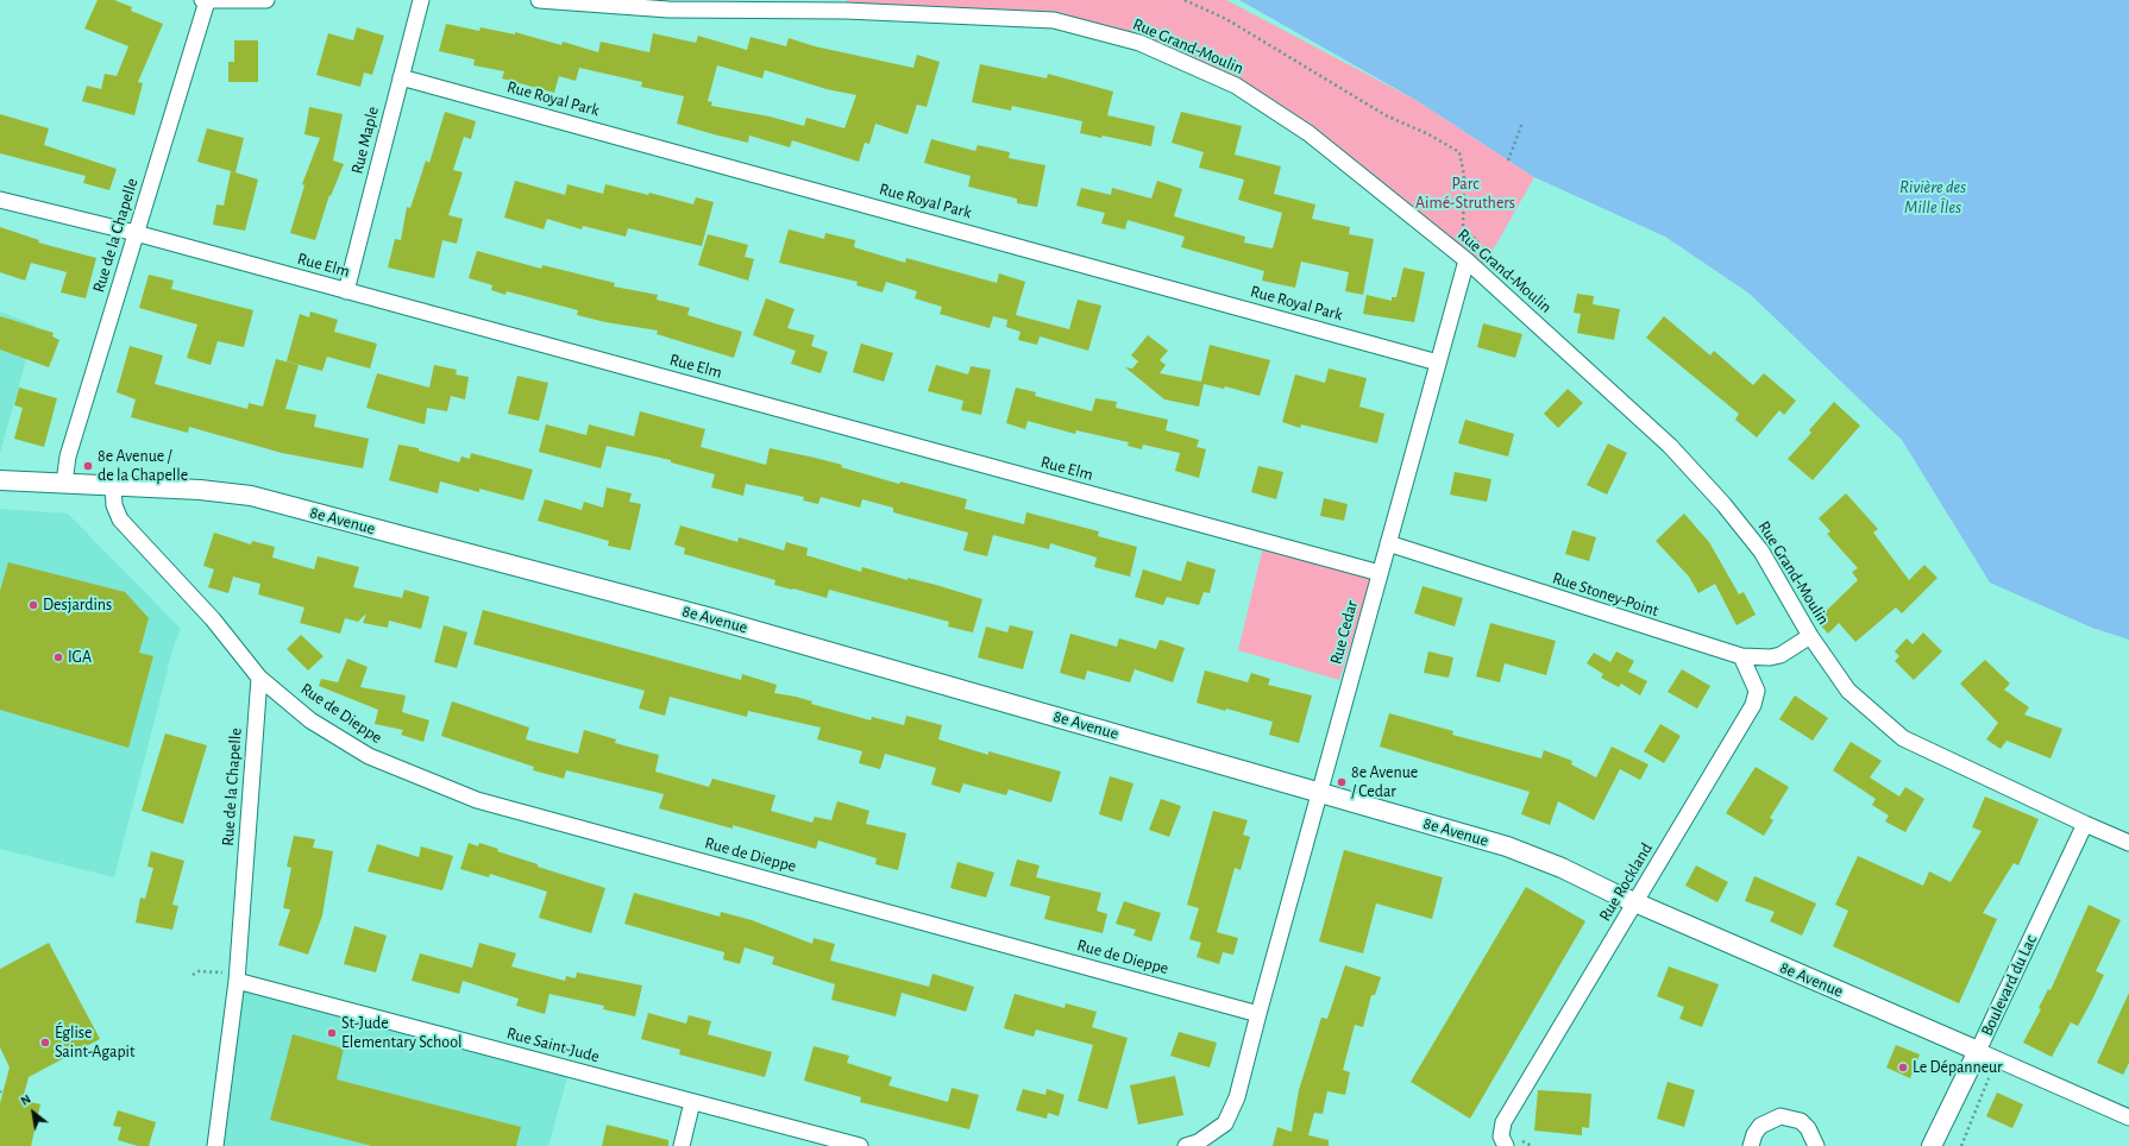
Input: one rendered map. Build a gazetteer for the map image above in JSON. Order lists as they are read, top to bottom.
{
  "streets": {
    "street": [
      "Rue Grand-Moulin",
      "Rue Royal Park",
      "Rue Maple",
      "Rue de la Chapelle",
      "Rue Elm",
      "8e Avenue",
      "Rue Stoney-Point",
      "Rue Cedar",
      "Rue de Dieppe",
      "Rue Rockland",
      "Boulevard du Lac",
      "Rue Saint-Jude"
    ]
  },
  "crossings": [
    ["Rue Grand-Moulin", "Rue Stoney-Point"],
    ["Rue Grand-Moulin", "Rue Cedar"],
    ["Rue Grand-Moulin", "Boulevard du Lac"],
    ["Rue Royal Park", "Rue Maple"],
    ["Rue Royal Park", "Rue Cedar"],
    ["Rue Maple", "Rue Elm"],
    ["Rue de la Chapelle", "Rue Elm"],
    ["Rue de la Chapelle", "8e Avenue"],
    ["Rue de la Chapelle", "Rue de Dieppe"],
    ["Rue de la Chapelle", "Rue Saint-Jude"],
    ["Rue Elm", "Rue Cedar"],
    ["8e Avenue", "Rue Cedar"],
    ["8e Avenue", "Rue Rockland"],
    ["8e Avenue", "Boulevard du Lac"],
    ["Rue Stoney-Point", "Rue Cedar"],
    ["Rue Stoney-Point", "Rue Rockland"],
    ["Rue Cedar", "Rue de Dieppe"]
  ],
  "water": ["Rivière des Mille Îles"],
  "parks": ["Parc Aimé-Struthers"],
  "places": [
    "8e Avenue / de la Chapelle",
    "Desjardins",
    "IGA",
    "8e Avenue / Cedar",
    "St-Jude Elementary School",
    "Église Saint-Agapit",
    "Le Dépanneur"
  ],
  "north": "top left"
}
